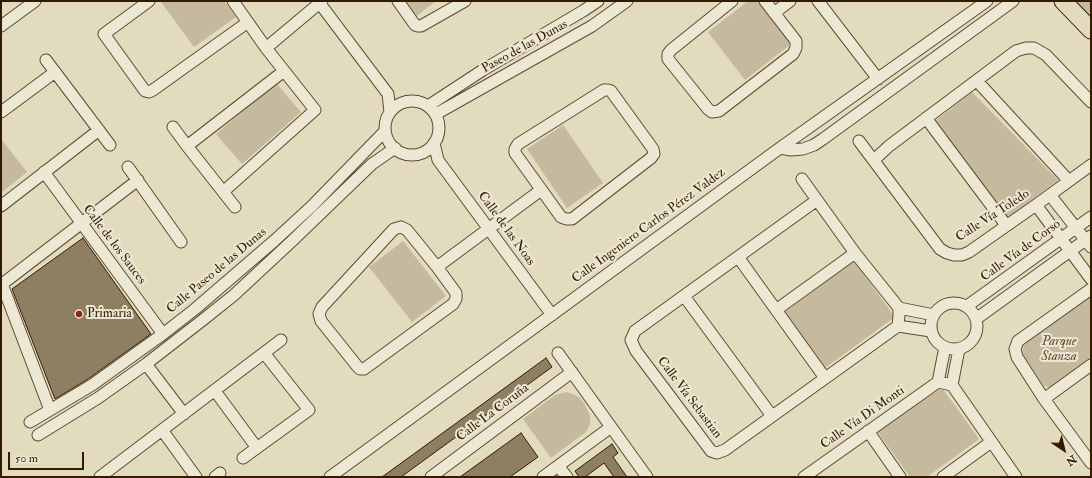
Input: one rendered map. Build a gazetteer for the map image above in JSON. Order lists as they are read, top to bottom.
{
  "streets": {
    "street": [
      "Paseo de las Dunas",
      "Calle Vía Toledo",
      "Calle Ingeniero Carlos Pérez Valdez",
      "Calle de las Noas",
      "Calle de los Sauces",
      "Calle Vía de Corso",
      "Calle Paseo de las Dunas",
      "Calle Vía Sebastian",
      "Calle La Coruña",
      "Calle Vía Di Monti"
    ]
  },
  "crossings": [
    ["Paseo de las Dunas", "Calle de las Noas"],
    ["Paseo de las Dunas", "Calle Paseo de las Dunas"],
    ["Calle Ingeniero Carlos Pérez Valdez", "Calle de las Noas"],
    ["Calle de las Noas", "Calle Paseo de las Dunas"],
    ["Calle de los Sauces", "Calle Paseo de las Dunas"]
  ],
  "parks": ["Parque Stanza"],
  "places": ["Primaria"],
  "scale_bar": "50 m",
  "north": "bottom right"
}
